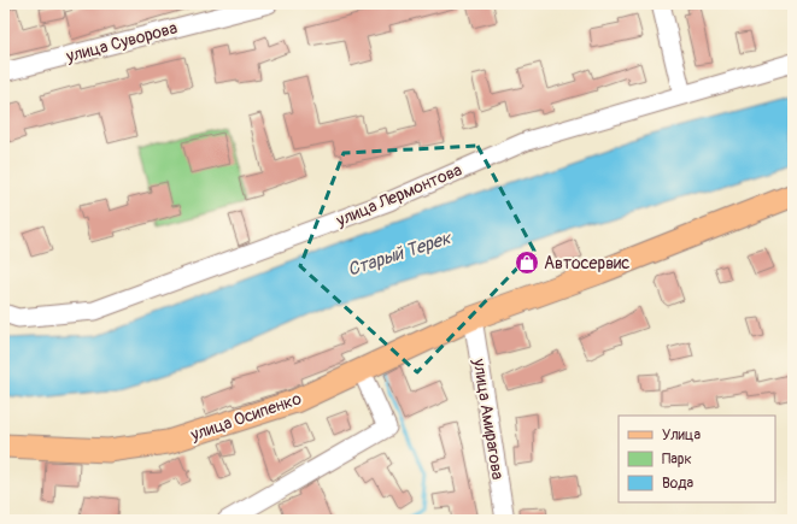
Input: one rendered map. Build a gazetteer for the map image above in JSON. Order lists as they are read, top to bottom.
{
  "streets": {
    "main road": ["улица Осипенко"],
    "street": ["улица Суворова", "улица Лермонтова", "улица Амирагова"]
  },
  "crossings": [
    ["улица Осипенко", "улица Амирагова"]
  ],
  "water": ["Старый Терек"],
  "places": {
    "shop": ["Автосервис"]
  },
  "legend": ["Улица", "Парк", "Вода"]
}
